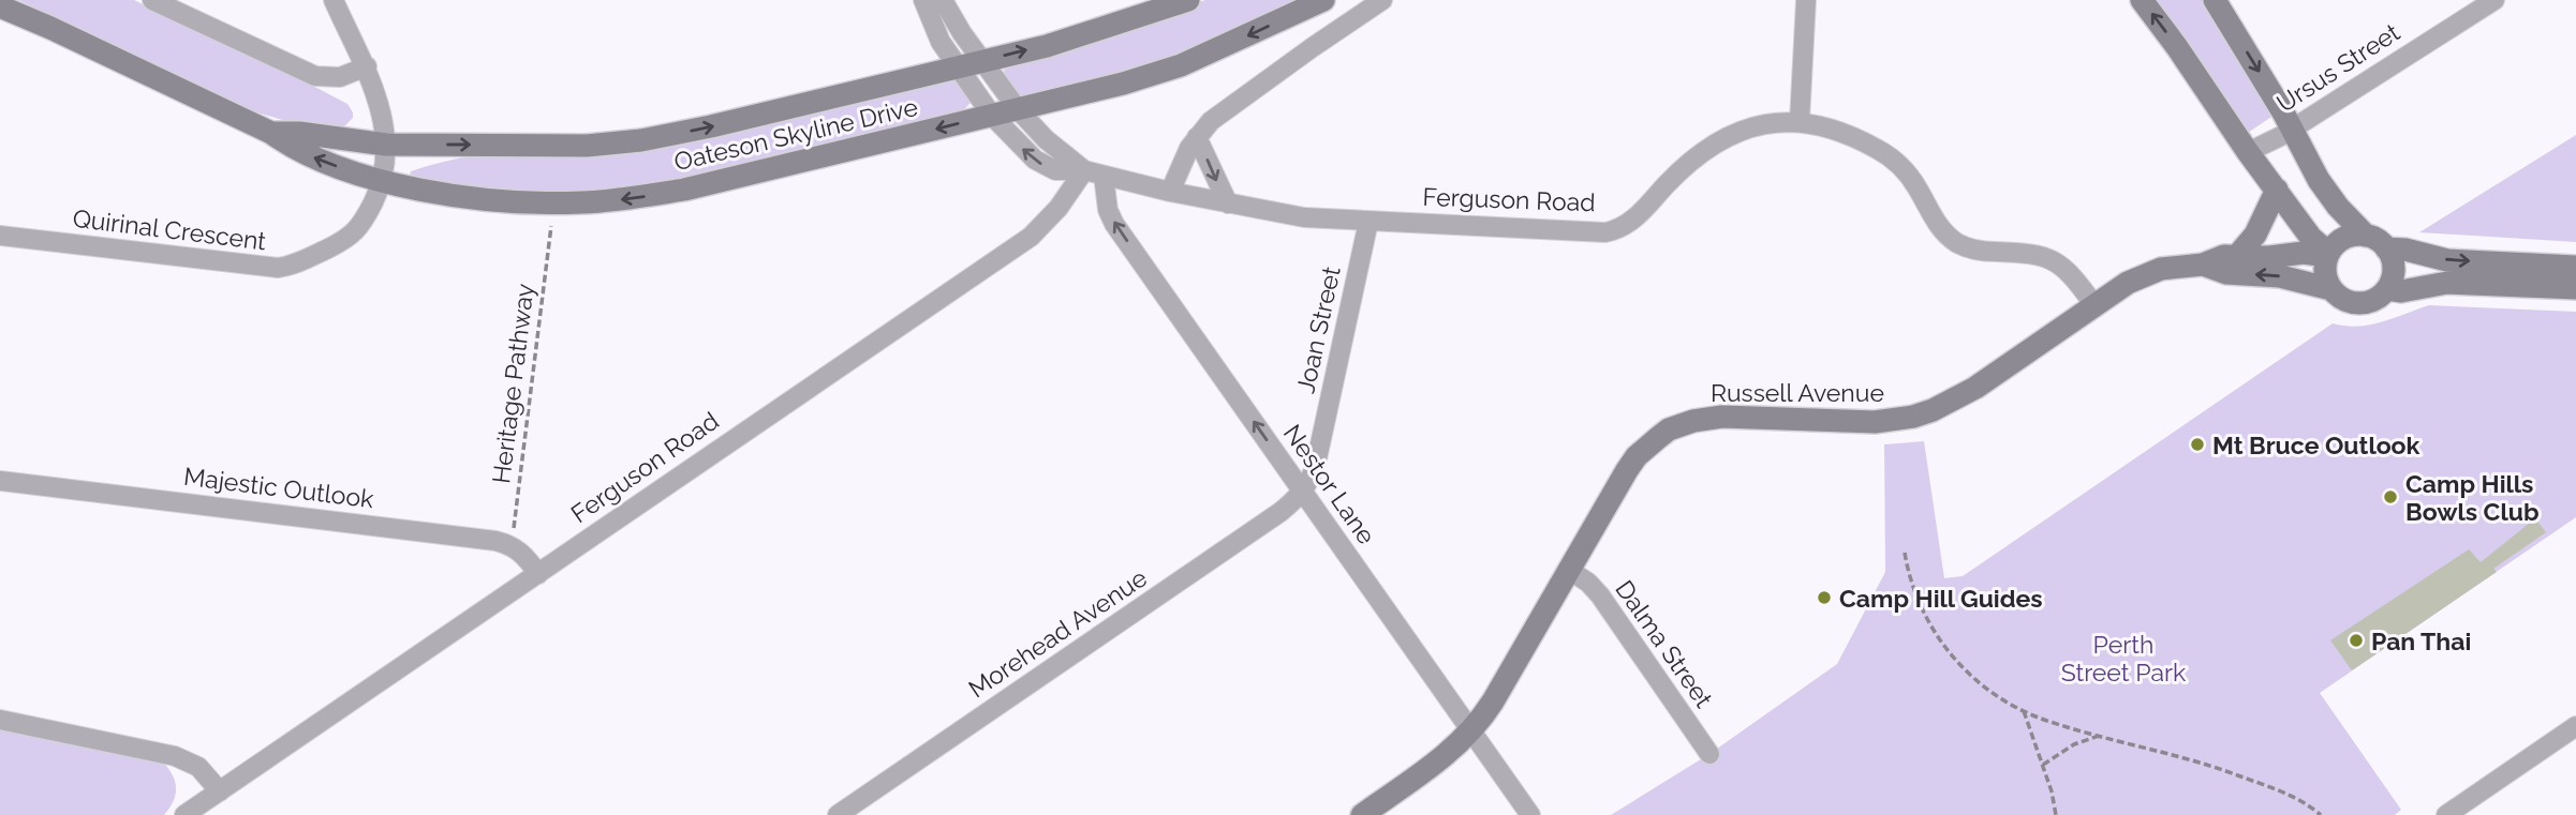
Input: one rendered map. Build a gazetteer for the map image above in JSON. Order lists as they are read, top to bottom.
{
  "streets": {
    "main road": ["Oateson Skyline Drive", "Russell Avenue"],
    "street": [
      "Ursus Street",
      "Ferguson Road",
      "Quirinal Crescent",
      "Joan Street",
      "Nestor Lane",
      "Majestic Outlook",
      "Morehead Avenue",
      "Dalma Street"
    ],
    "path": ["Heritage Pathway"]
  },
  "crossings": [
    ["Oateson Skyline Drive", "Ferguson Road"],
    ["Oateson Skyline Drive", "Quirinal Crescent"],
    ["Ferguson Road", "Joan Street"],
    ["Ferguson Road", "Russell Avenue"],
    ["Ferguson Road", "Nestor Lane"],
    ["Joan Street", "Nestor Lane"],
    ["Joan Street", "Morehead Avenue"],
    ["Heritage Pathway", "Majestic Outlook"],
    ["Russell Avenue", "Nestor Lane"],
    ["Russell Avenue", "Dalma Street"],
    ["Nestor Lane", "Morehead Avenue"]
  ],
  "one_way": ["Nestor Lane"],
  "parks": ["Perth Street Park"],
  "places": [
    "Mt Bruce Outlook",
    "Camp Hills Bowls Club",
    "Camp Hill Guides",
    "Pan Thai"
  ]
}
